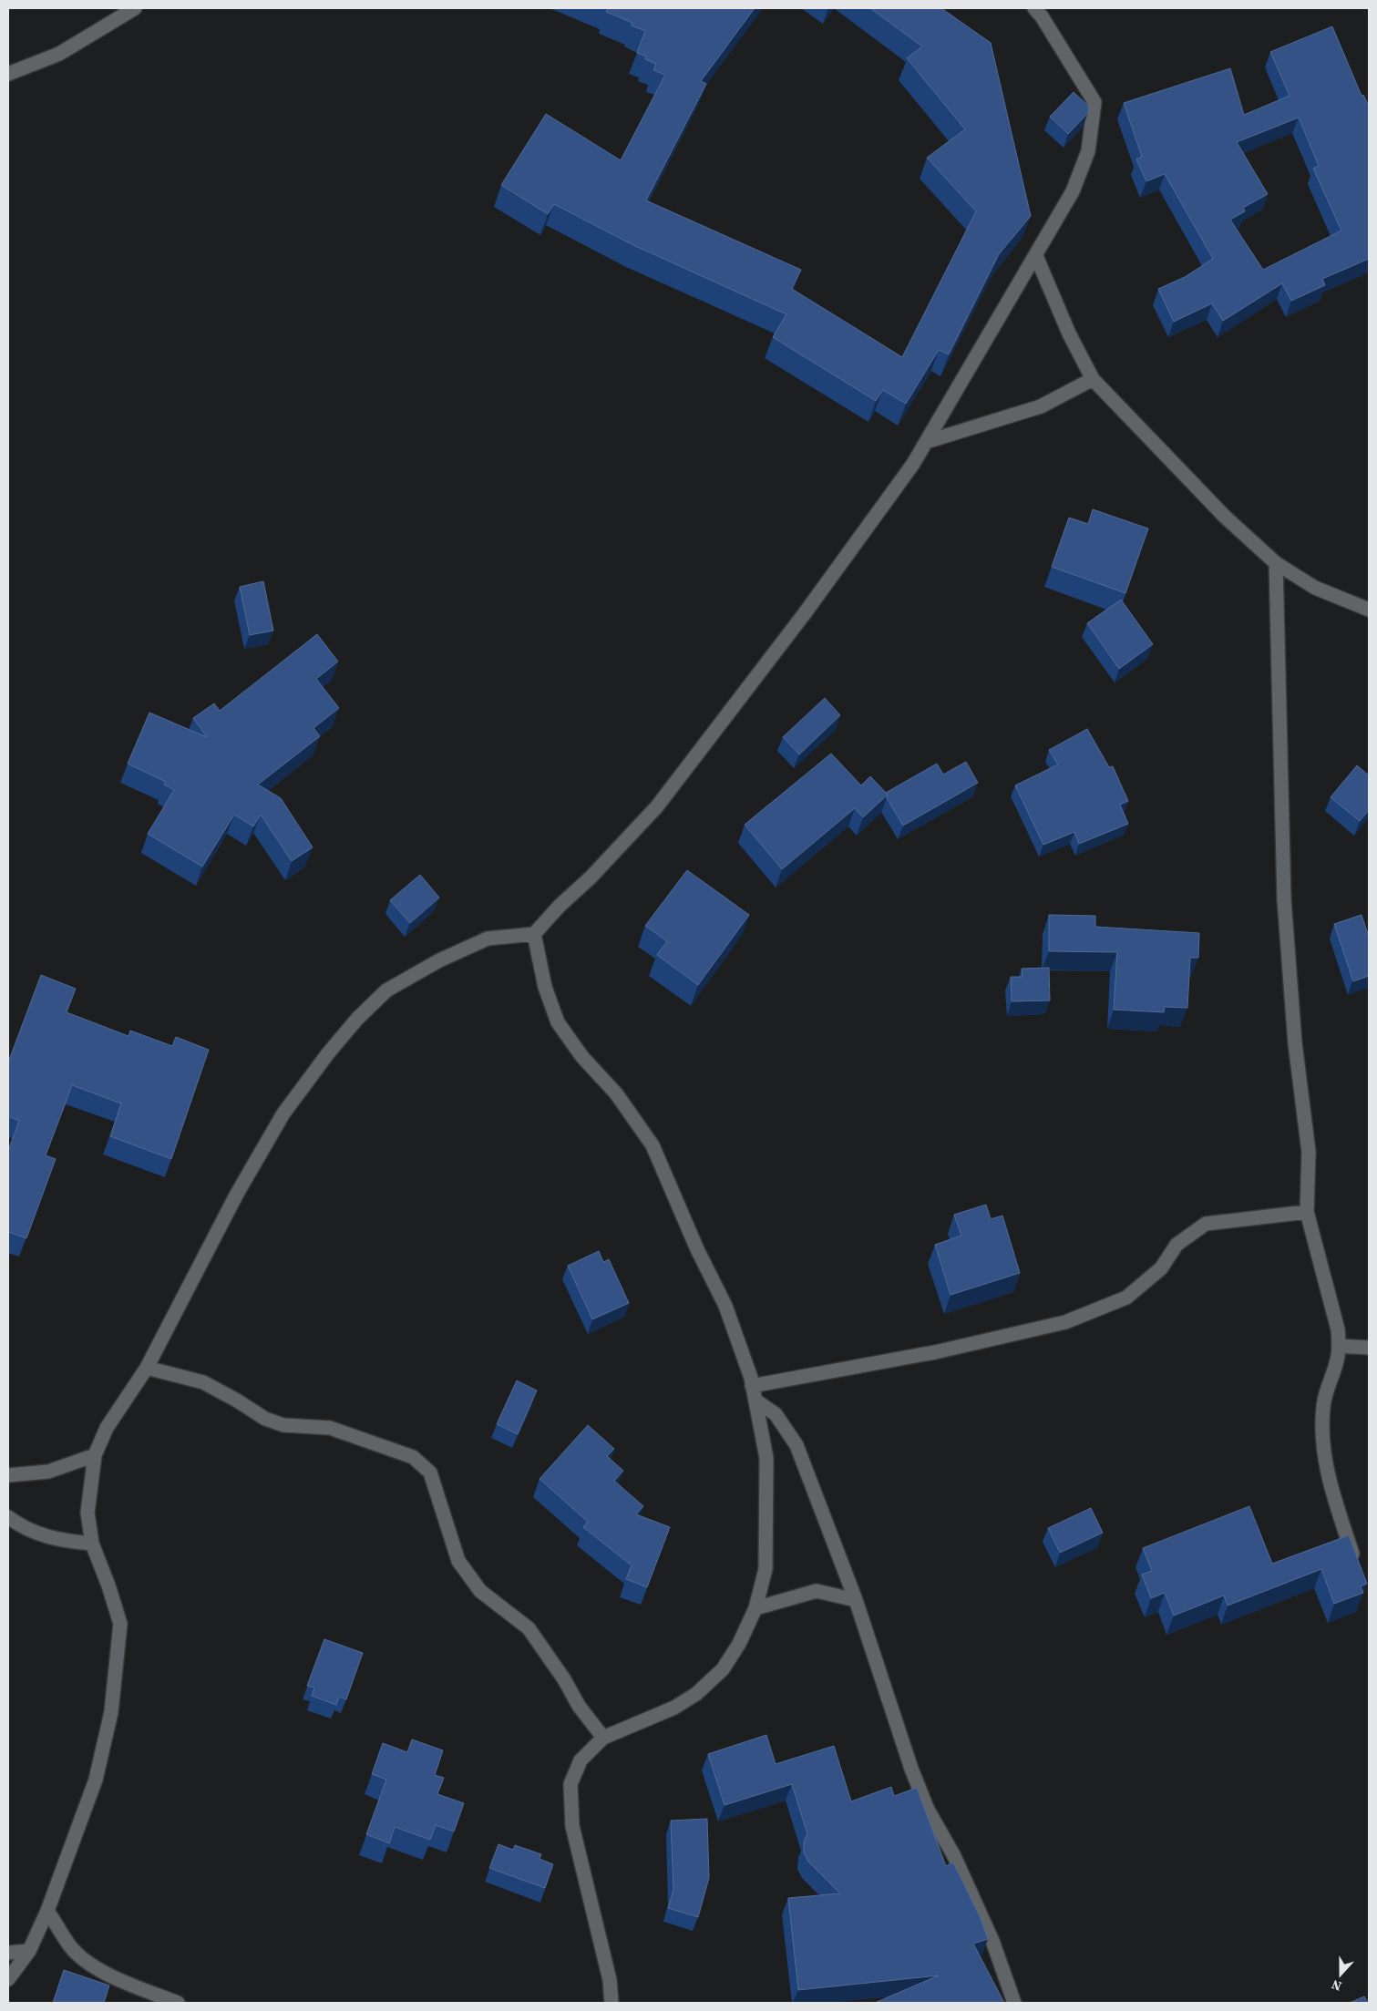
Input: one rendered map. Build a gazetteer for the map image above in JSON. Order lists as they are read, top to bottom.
{
  "north": "bottom"
}
